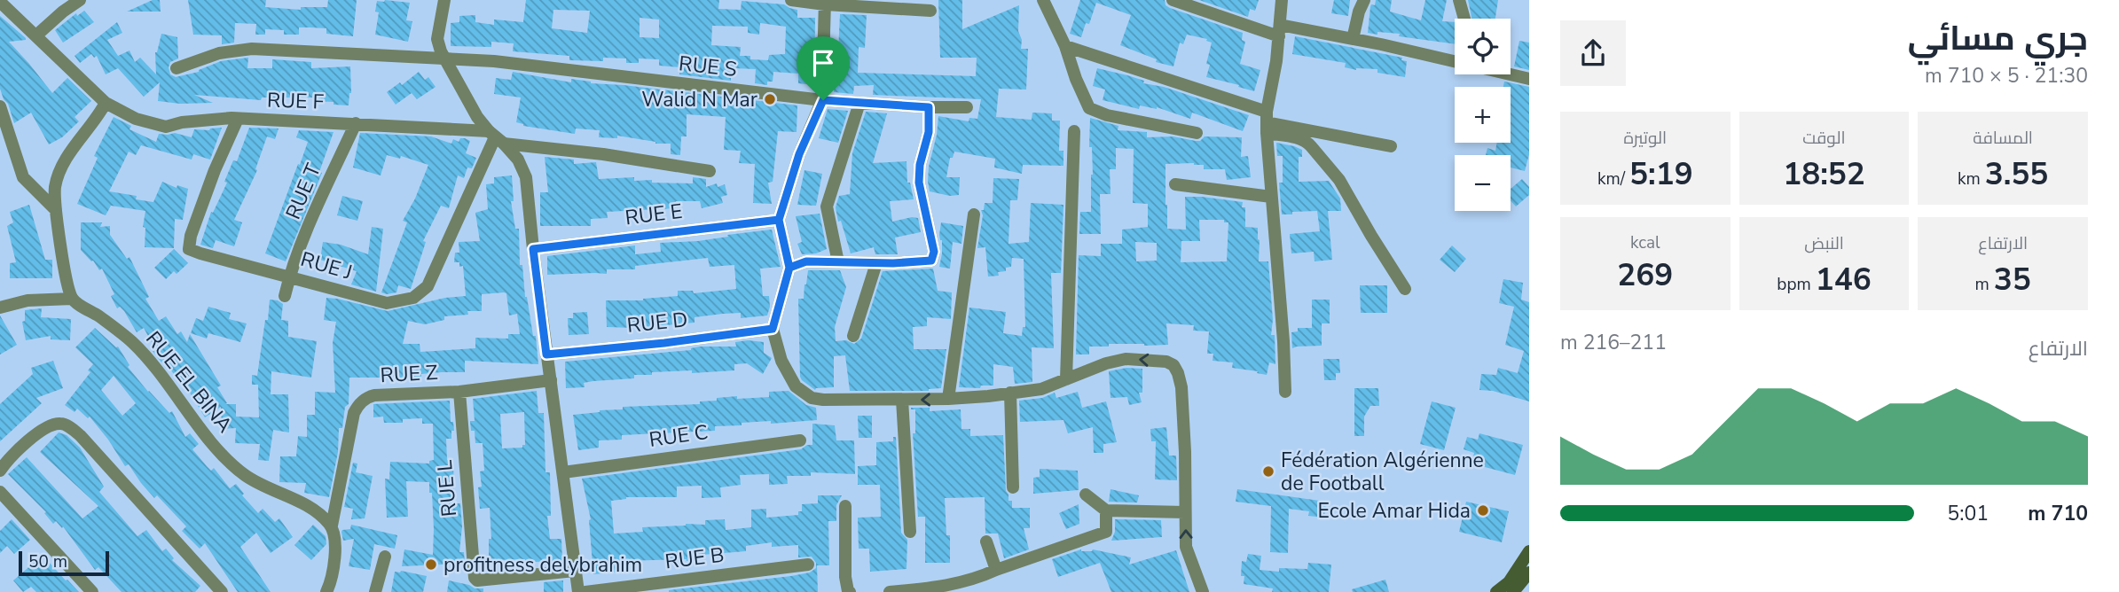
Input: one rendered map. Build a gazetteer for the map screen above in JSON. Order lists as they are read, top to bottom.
{
  "streets": {
    "street": [
      "RUE S",
      "RUE F",
      "RUE T",
      "RUE E",
      "RUE J",
      "RUE D",
      "RUE Z",
      "RUE EL BINA",
      "RUE C",
      "RUE L",
      "RUE B"
    ]
  },
  "crossings": [
    ["RUE F", "RUE T"],
    ["RUE F", "RUE J"],
    ["RUE T", "RUE J"],
    ["RUE Z", "RUE EL BINA"],
    ["RUE Z", "RUE L"]
  ],
  "places": [
    "Walid N Mar",
    "Fédération Algérienne de Football",
    "Ecole Amar Hida",
    "profitness delybrahim"
  ],
  "scale_bar": "50 m",
  "page": {
    "heading": ["جري مسائي", "21:30 · 5 × 710 m"],
    "map_buttons": ["+", "−"],
    "stats": [
      ["المسافة", "3.55 km"],
      ["الوقت", "18:52"],
      ["الوتيرة", "5:19 /km"],
      ["الارتفاع", "35 m"],
      ["النبض", "146 bpm"],
      ["kcal", "269"]
    ],
    "chart": ["الارتفاع", "211–216 m"],
    "list": [
      {
        "name": "710 m",
        "note": "5:01"
      }
    ],
    "scale": "50 m"
  }
}
